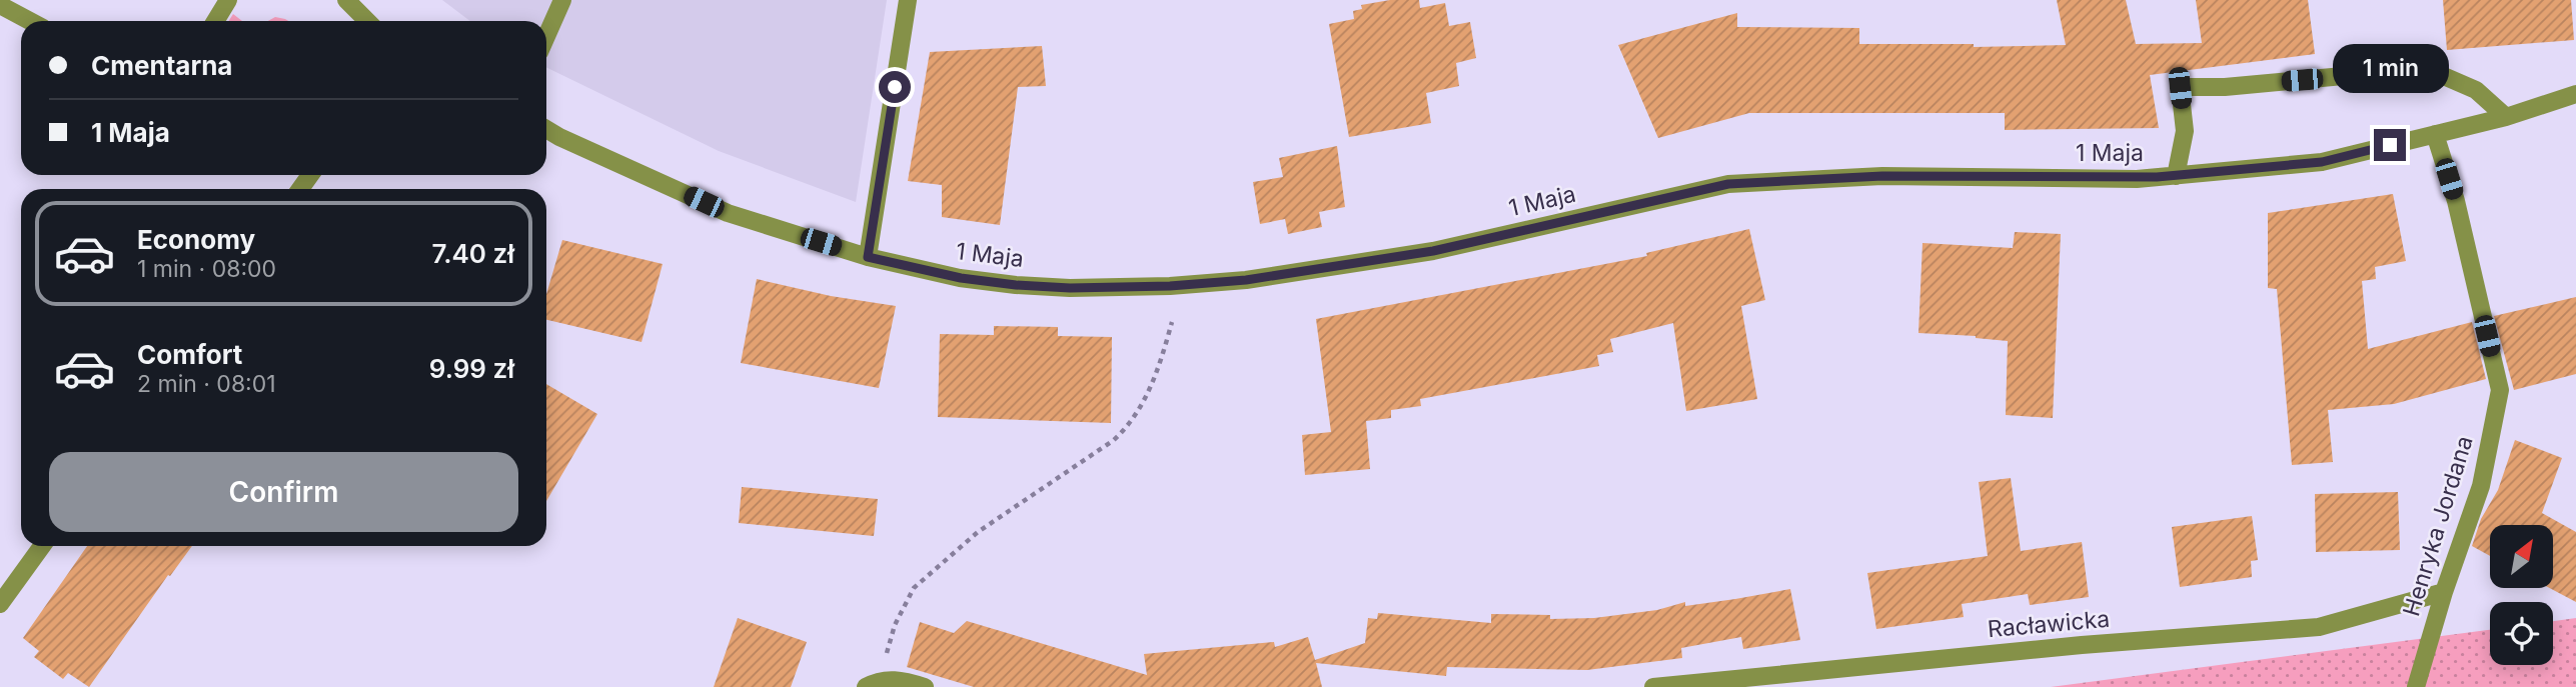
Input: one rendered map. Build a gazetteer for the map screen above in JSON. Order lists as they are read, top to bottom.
{
  "streets": {
    "street": ["1 Maja", "Henryka Jordana", "Racławicka"]
  },
  "crossings": [
    ["1 Maja", "Henryka Jordana"],
    ["Henryka Jordana", "Racławicka"]
  ],
  "north": "top right",
  "page": {
    "banner": ["Cmentarna", "1 Maja"],
    "bubble": "1 min",
    "list": [
      {
        "name": "Economy",
        "note": "1 min · 08:00",
        "value": "7.40 zł"
      },
      {
        "name": "Comfort",
        "note": "2 min · 08:01",
        "value": "9.99 zł"
      }
    ],
    "buttons": "Confirm"
  }
}
